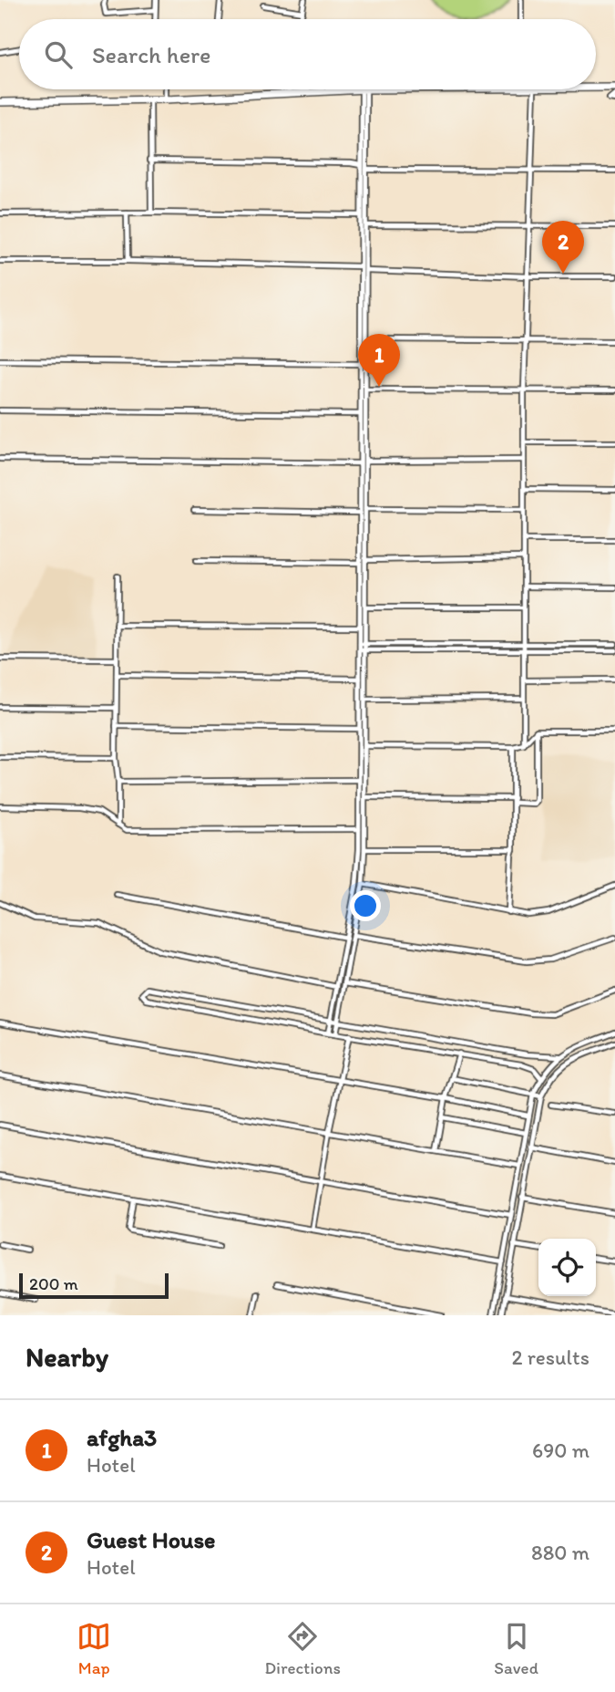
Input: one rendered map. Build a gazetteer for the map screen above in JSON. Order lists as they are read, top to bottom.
{
  "scale_bar": "200 m",
  "page": {
    "search": "Search here",
    "pins": ["2", "1"],
    "scale": "200 m",
    "heading": ["Nearby", "2 results"],
    "list": [
      {
        "mark": "1",
        "name": "afgha3",
        "note": "Hotel",
        "value": "690 m"
      },
      {
        "mark": "2",
        "name": "Guest House",
        "note": "Hotel",
        "value": "880 m"
      }
    ],
    "nav": ["Map", "Directions", "Saved"]
  }
}
